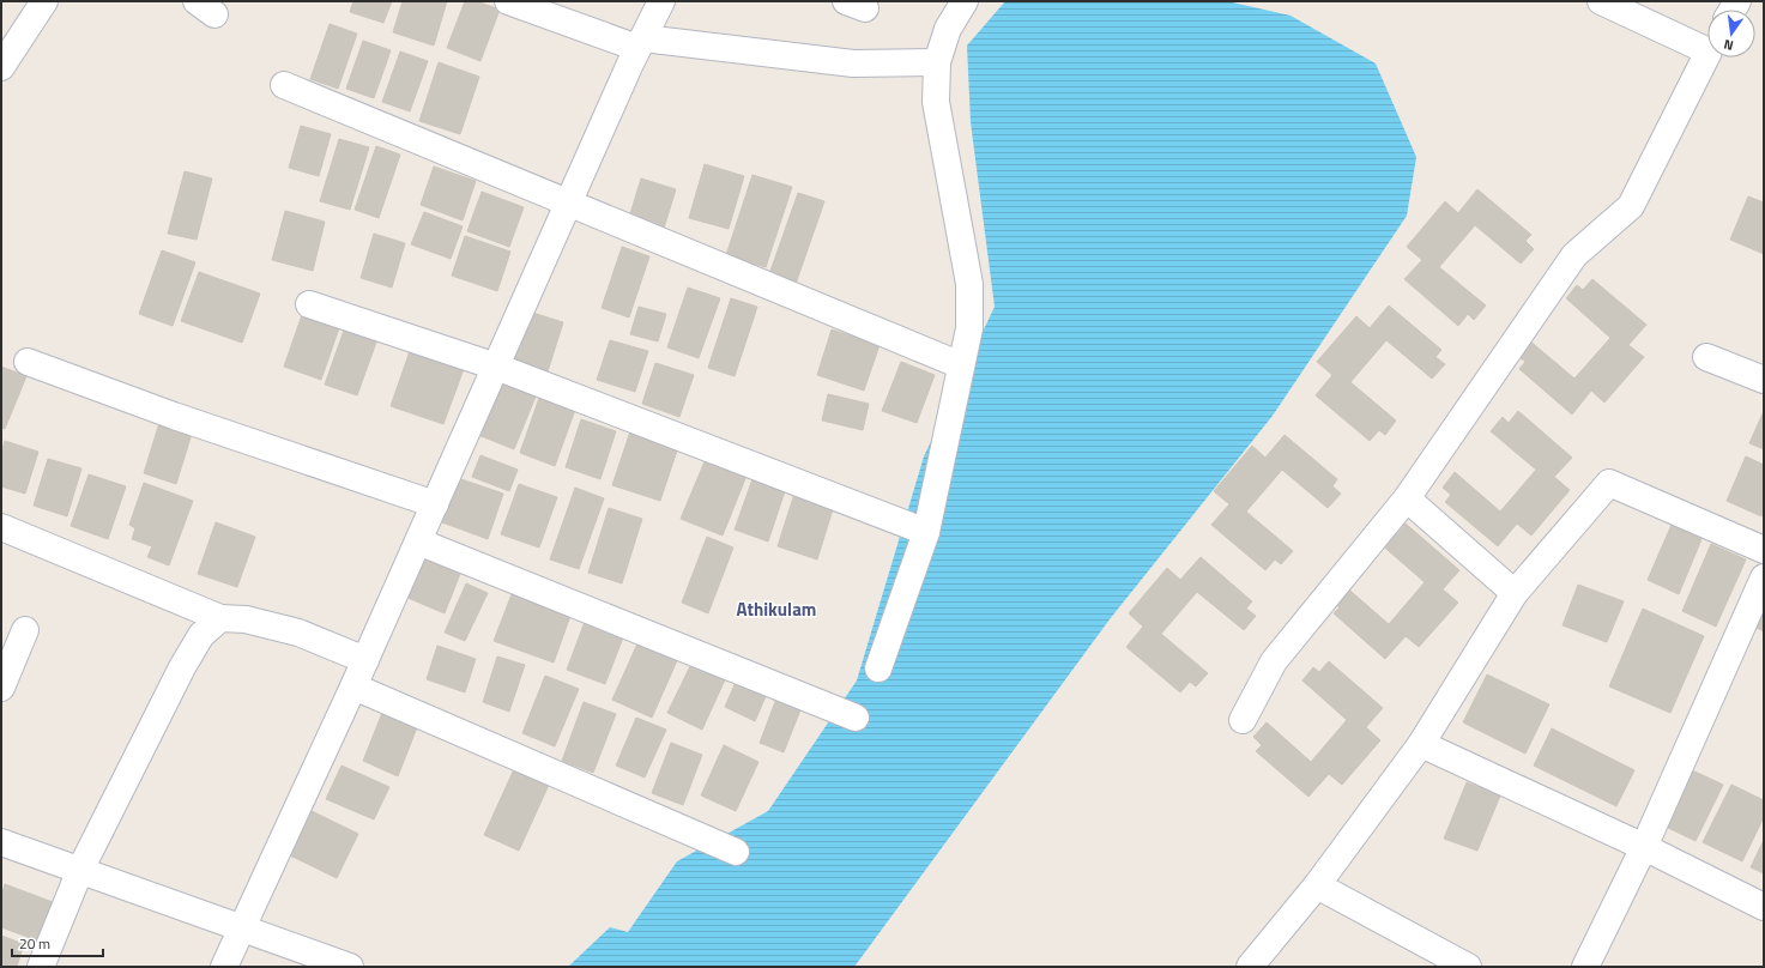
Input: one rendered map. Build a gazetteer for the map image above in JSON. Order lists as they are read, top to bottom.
{
  "districts": ["Athikulam"],
  "scale_bar": "20 m",
  "north": "bottom"
}
